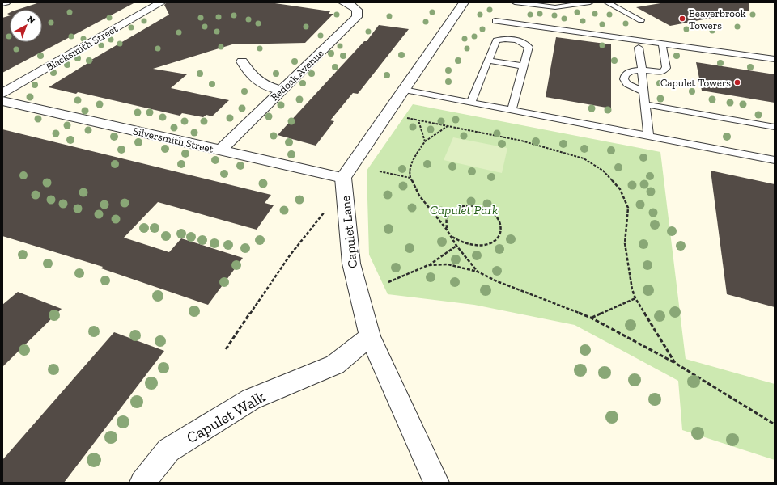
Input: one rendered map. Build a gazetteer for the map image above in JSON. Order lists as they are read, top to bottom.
{
  "streets": {
    "street": [
      "Blacksmith Street",
      "Redoak Avenue",
      "Silversmith Street",
      "Capulet Lane",
      "Capulet Walk"
    ]
  },
  "crossings": [
    ["Redoak Avenue", "Silversmith Street"],
    ["Silversmith Street", "Capulet Lane"],
    ["Capulet Lane", "Capulet Walk"]
  ],
  "parks": ["Capulet Park"],
  "places": ["Beaverbrook Towers", "Capulet Towers"],
  "north": "top right"
}
